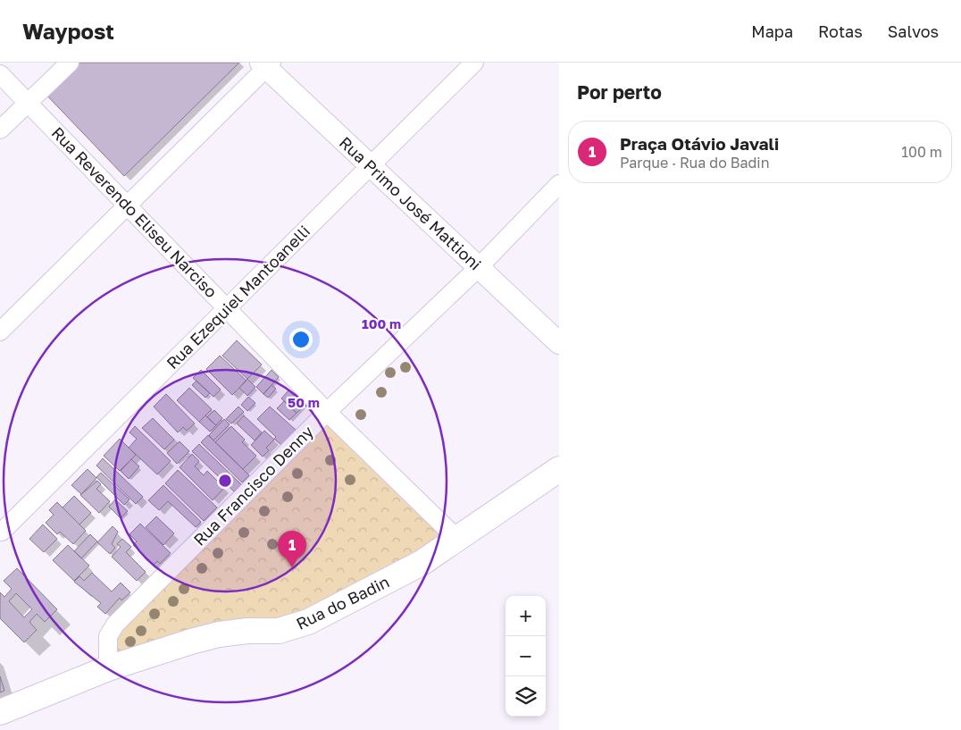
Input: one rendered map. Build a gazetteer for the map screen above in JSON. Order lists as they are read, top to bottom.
{
  "streets": {
    "main road": ["Rua do Badin"],
    "street": [
      "Rua Primo José Mattioni",
      "Rua Reverendo Eliseu Narciso",
      "Rua Ezequiel Mantoanelli",
      "Rua Francisco Denny"
    ]
  },
  "crossings": [
    ["Rua Primo José Mattioni", "Rua Ezequiel Mantoanelli"],
    ["Rua Primo José Mattioni", "Rua Francisco Denny"],
    ["Rua Reverendo Eliseu Narciso", "Rua Ezequiel Mantoanelli"],
    ["Rua Reverendo Eliseu Narciso", "Rua Francisco Denny"],
    ["Rua Reverendo Eliseu Narciso", "Rua do Badin"],
    ["Rua Francisco Denny", "Rua do Badin"]
  ],
  "page": {
    "header": "Waypost",
    "nav": ["Mapa", "Rotas", "Salvos"],
    "heading": "Por perto",
    "list": [
      {
        "mark": "1",
        "name": "Praça Otávio Javali",
        "note": "Parque · Rua do Badin",
        "value": "100 m"
      }
    ],
    "pins": "1",
    "map_buttons": ["+", "−"]
  },
  "rings": ["100 m", "50 m"]
}
